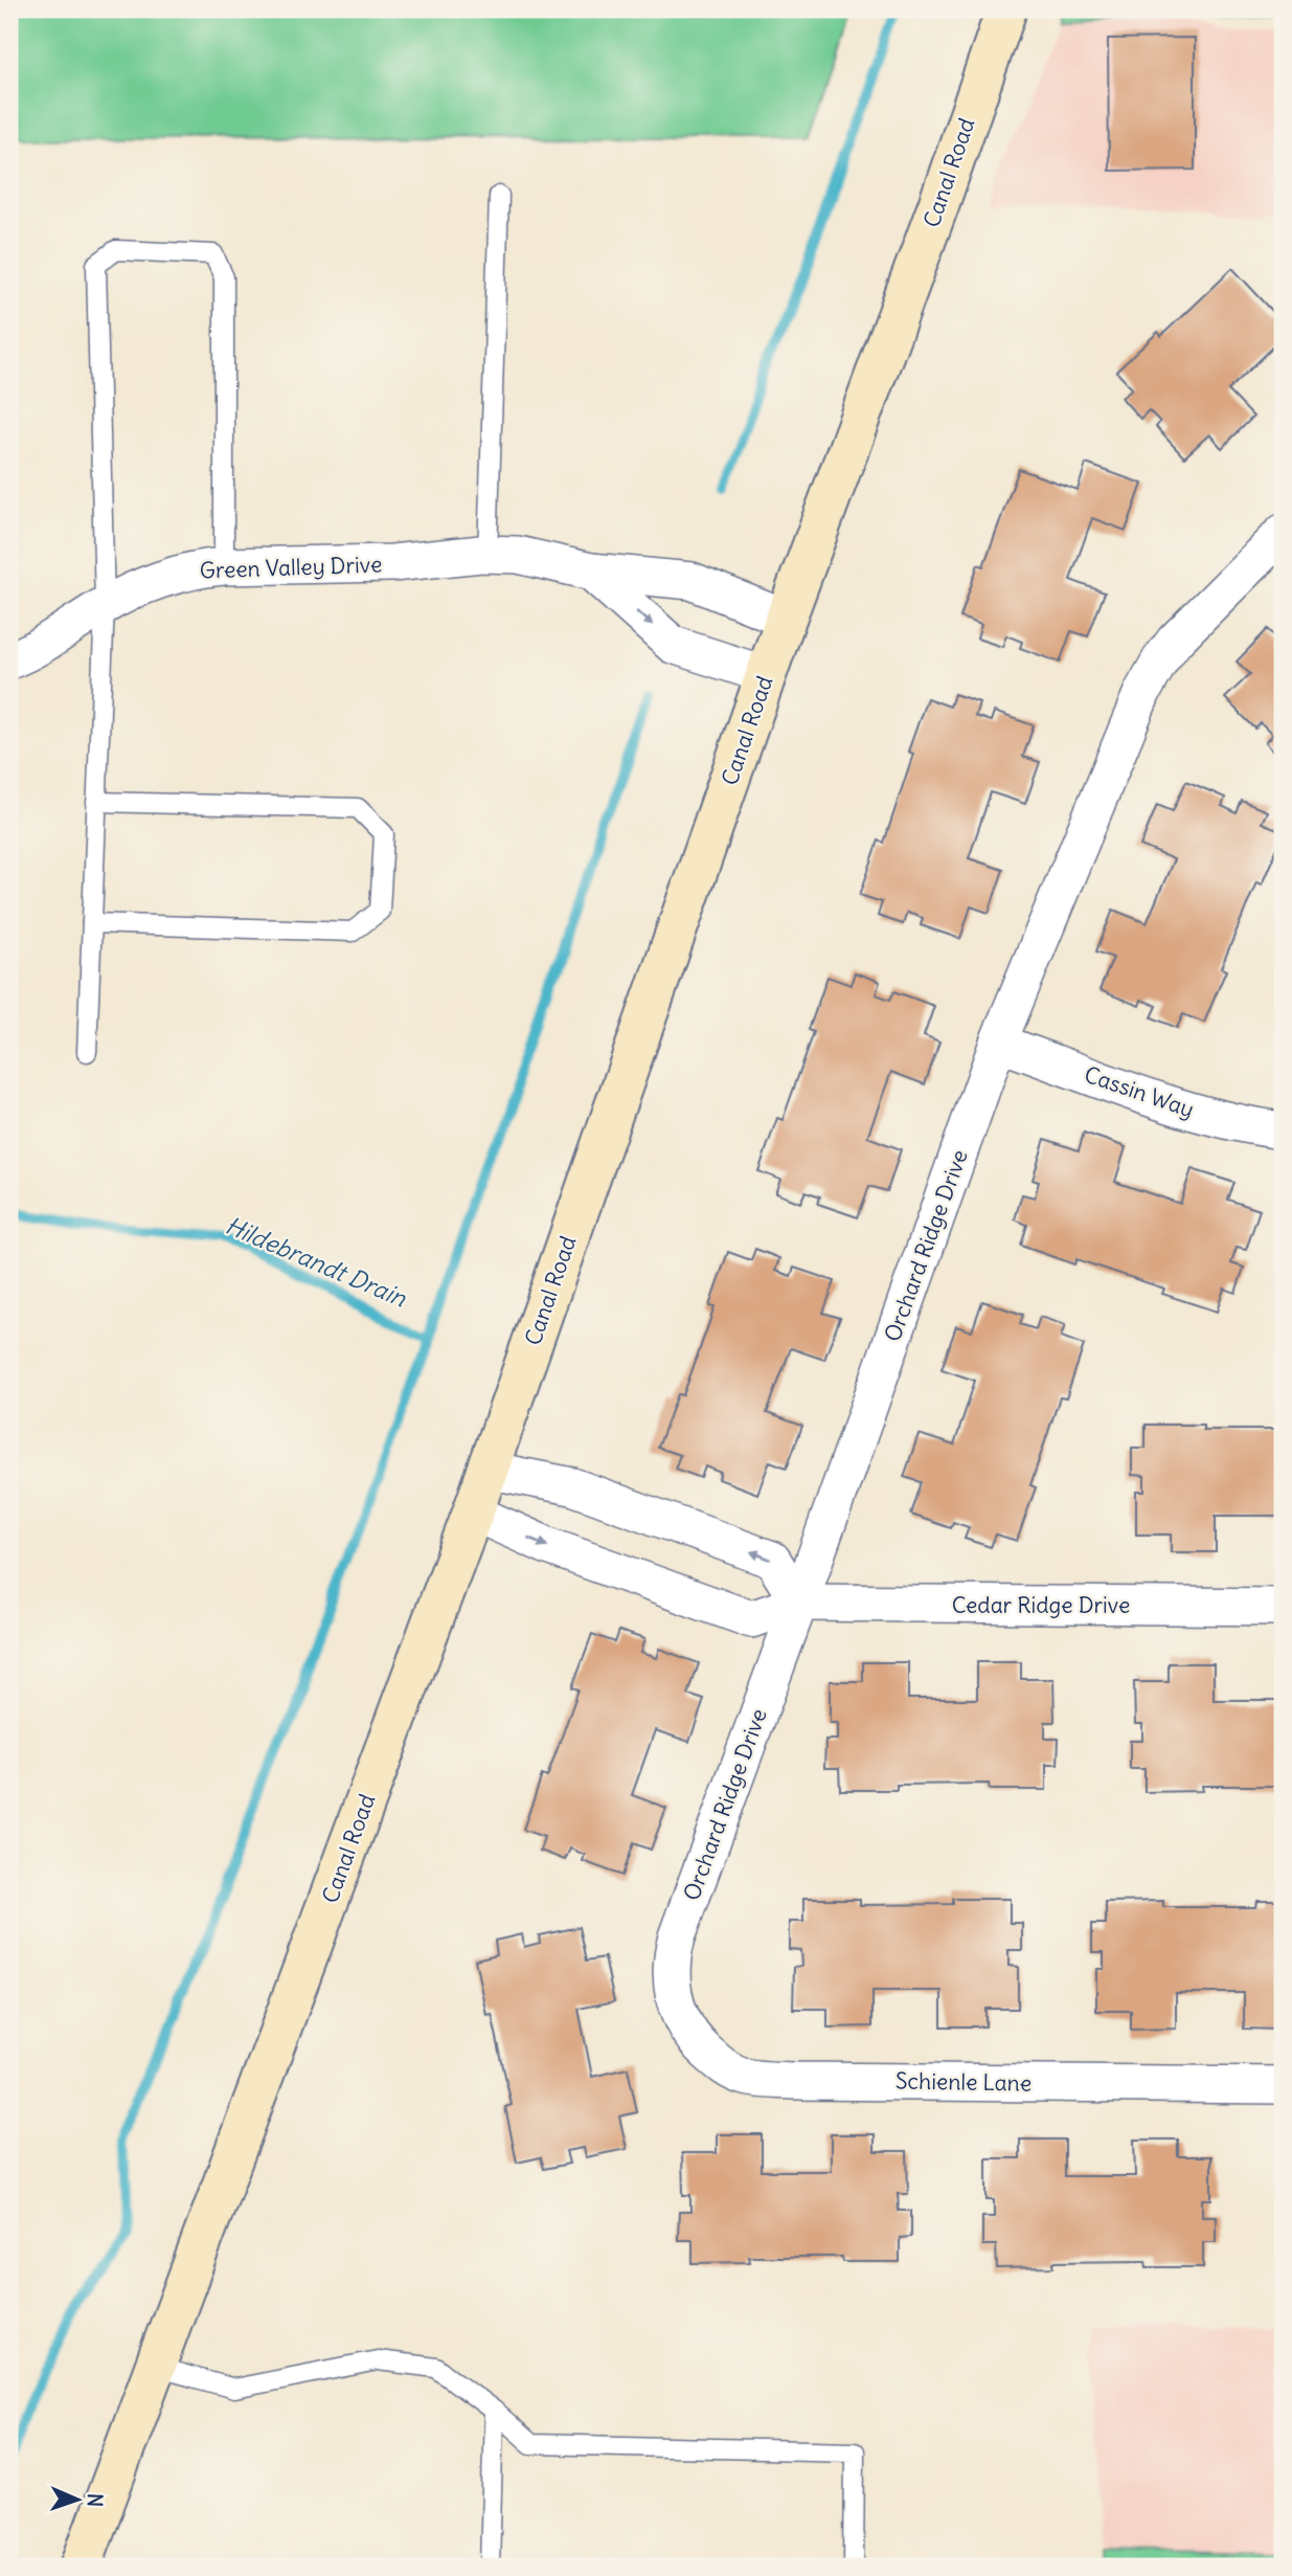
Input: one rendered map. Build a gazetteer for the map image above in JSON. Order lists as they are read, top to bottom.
{
  "streets": {
    "street": [
      "Canal Road",
      "Green Valley Drive",
      "Cassin Way",
      "Orchard Ridge Drive",
      "Cedar Ridge Drive",
      "Schienle Lane"
    ]
  },
  "crossings": [
    ["Canal Road", "Green Valley Drive"],
    ["Canal Road", "Cedar Ridge Drive"],
    ["Cassin Way", "Orchard Ridge Drive"],
    ["Orchard Ridge Drive", "Cedar Ridge Drive"],
    ["Orchard Ridge Drive", "Schienle Lane"]
  ],
  "water": ["Hildebrandt Drain"],
  "north": "right"
}
